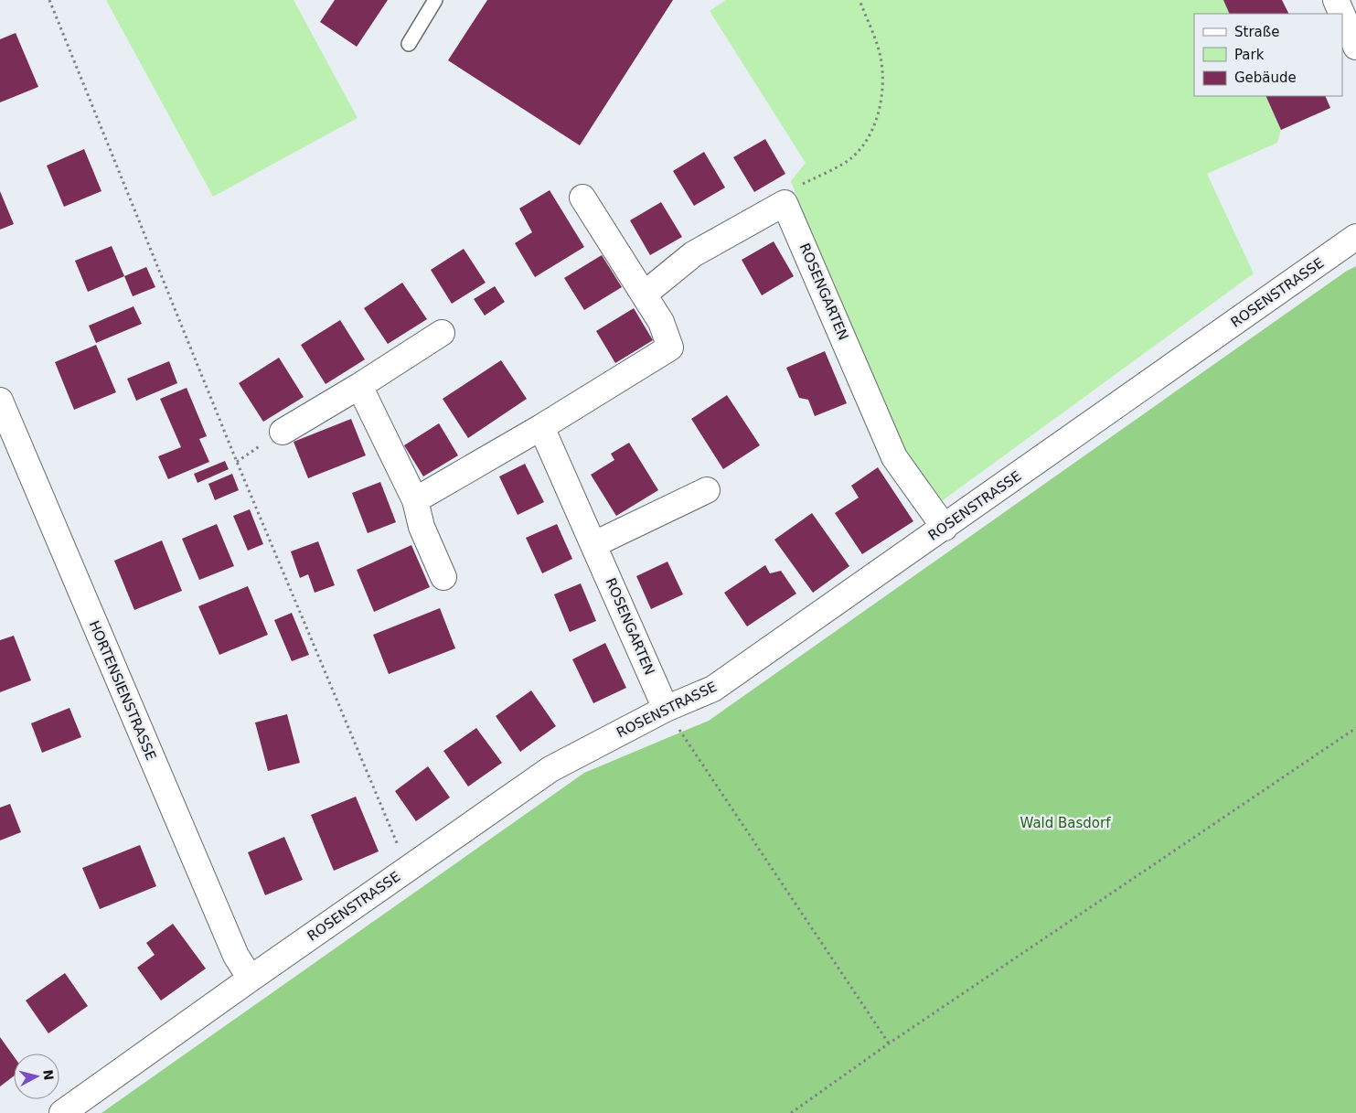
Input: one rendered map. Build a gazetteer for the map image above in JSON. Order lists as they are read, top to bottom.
{
  "streets": {
    "street": ["ROSENGARTEN", "ROSENSTRASSE", "HORTENSIENSTRASSE"]
  },
  "crossings": [
    ["ROSENGARTEN", "ROSENSTRASSE"],
    ["ROSENSTRASSE", "HORTENSIENSTRASSE"]
  ],
  "parks": ["Wald Basdorf"],
  "legend": ["Straße", "Park", "Gebäude"],
  "north": "right"
}
